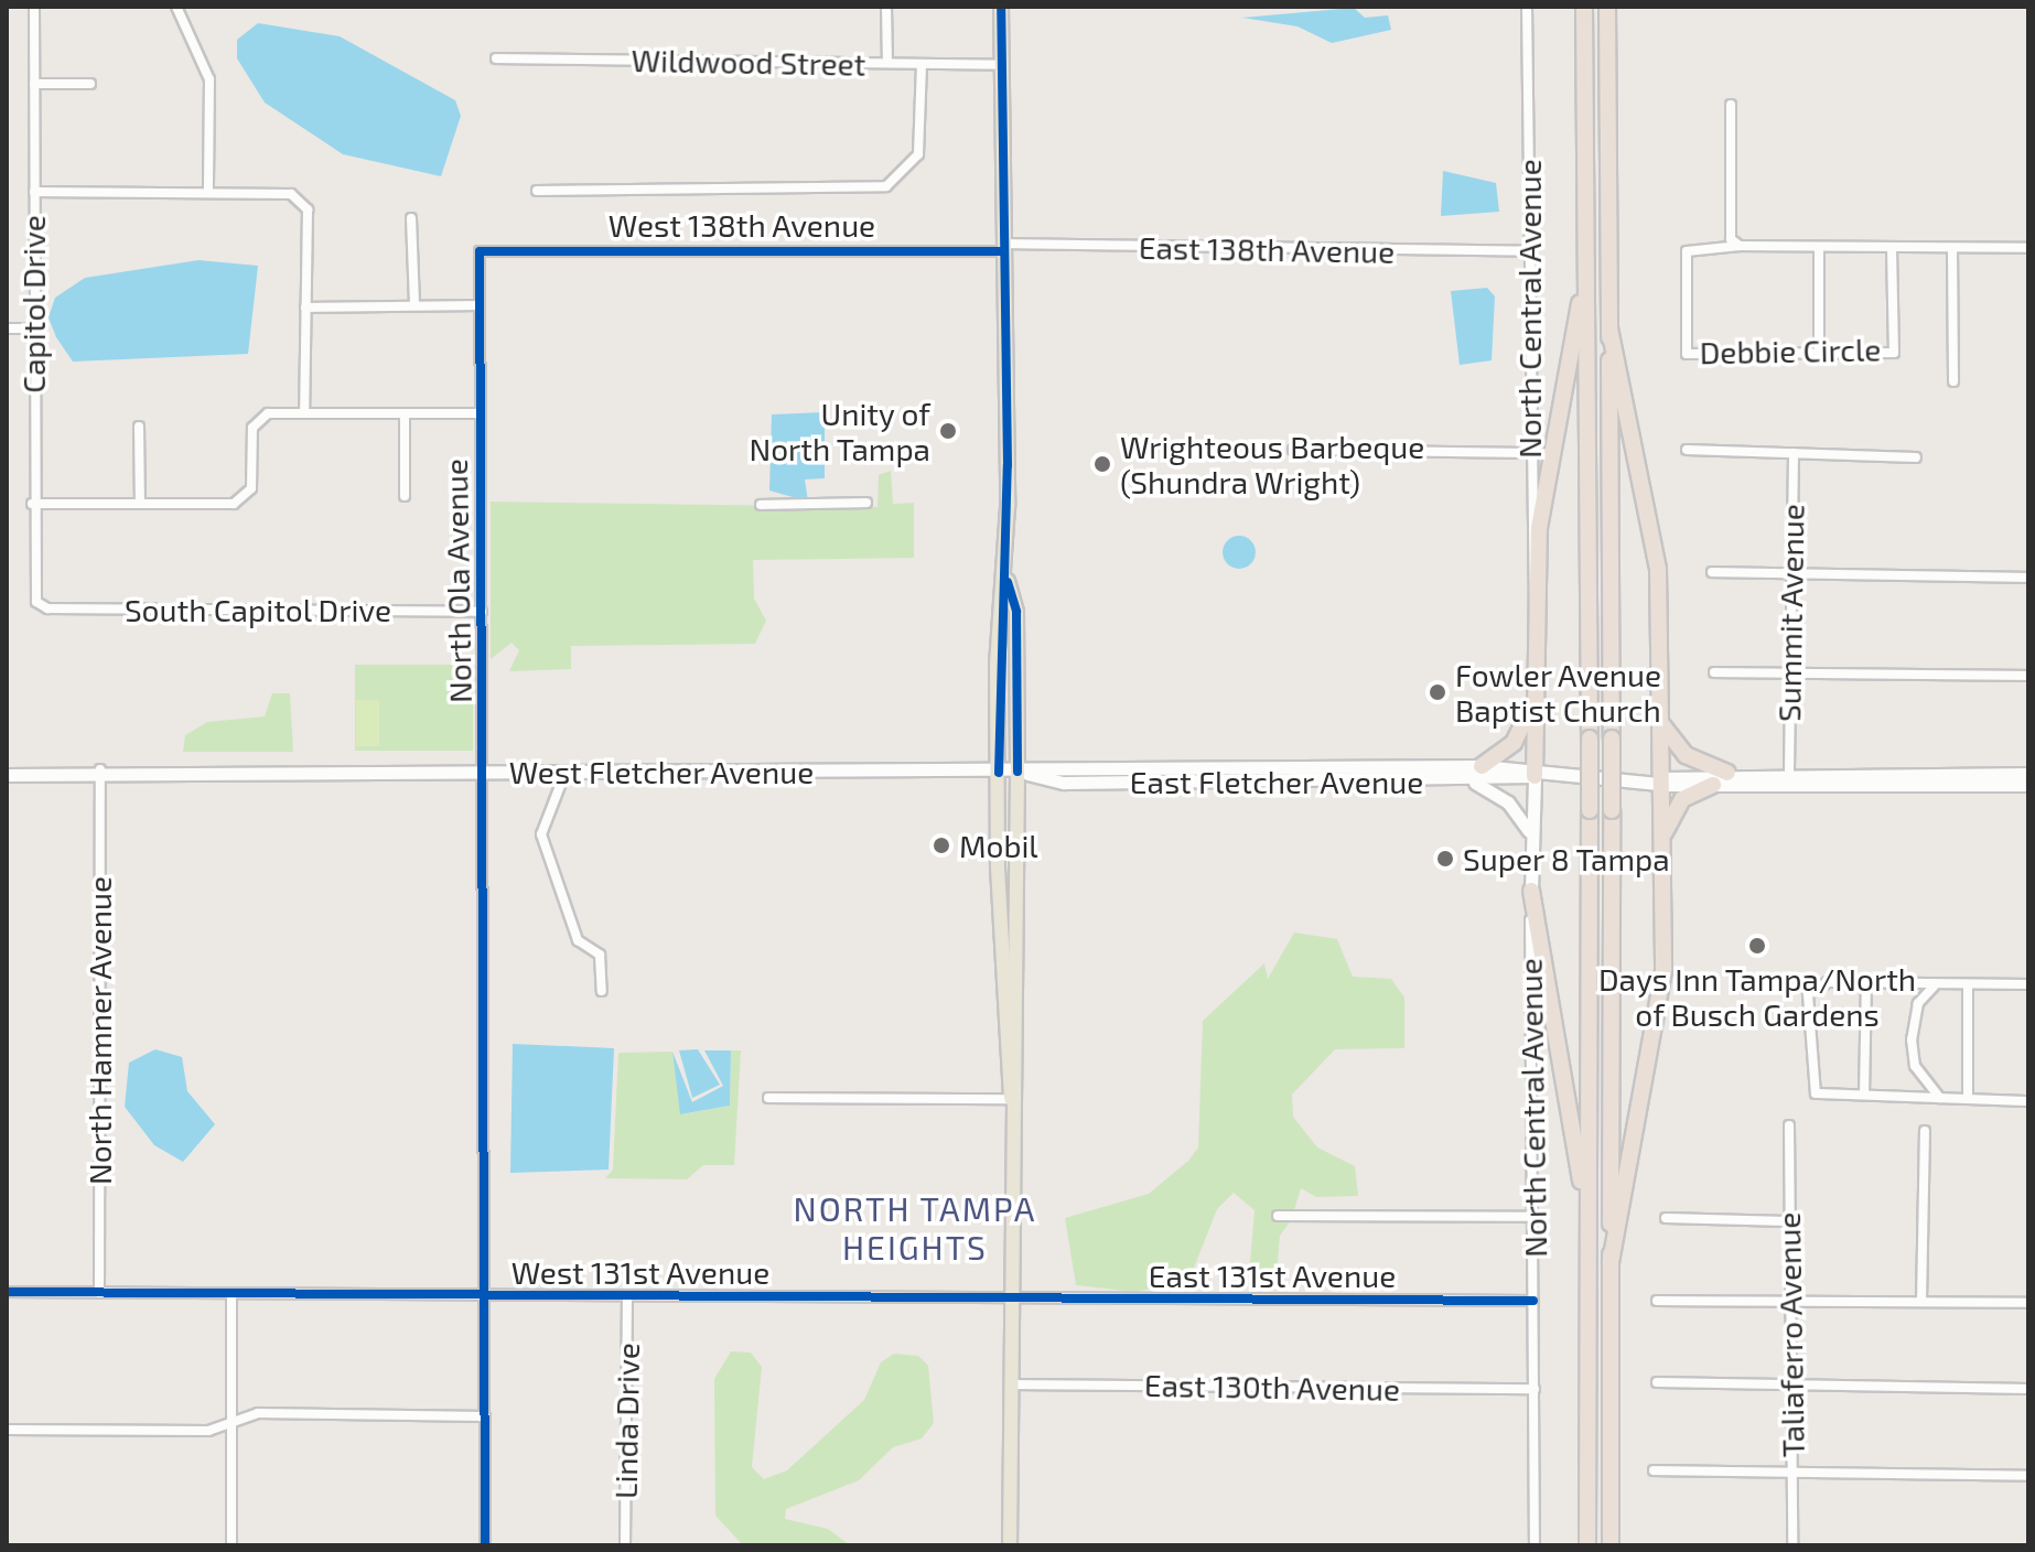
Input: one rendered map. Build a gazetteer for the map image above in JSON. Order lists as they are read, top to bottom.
{
  "streets": {
    "main road": ["North Central Avenue", "West Fletcher Avenue", "East Fletcher Avenue"],
    "street": [
      "Wildwood Street",
      "West 138th Avenue",
      "East 138th Avenue",
      "Capitol Drive",
      "Debbie Circle",
      "North Ola Avenue",
      "South Capitol Drive",
      "Summit Avenue",
      "North Hamner Avenue",
      "West 131st Avenue",
      "East 131st Avenue",
      "Taliaferro Avenue",
      "East 130th Avenue",
      "Linda Drive"
    ]
  },
  "crossings": [
    ["West 138th Avenue", "East 138th Avenue"],
    ["West 138th Avenue", "North Ola Avenue"],
    ["East 138th Avenue", "North Central Avenue"],
    ["Capitol Drive", "South Capitol Drive"],
    ["North Central Avenue", "East Fletcher Avenue"],
    ["North Central Avenue", "East 131st Avenue"],
    ["North Central Avenue", "East 130th Avenue"],
    ["North Ola Avenue", "South Capitol Drive"],
    ["North Ola Avenue", "West Fletcher Avenue"],
    ["North Ola Avenue", "West 131st Avenue"],
    ["Summit Avenue", "East Fletcher Avenue"],
    ["West Fletcher Avenue", "East Fletcher Avenue"],
    ["West Fletcher Avenue", "North Hamner Avenue"],
    ["North Hamner Avenue", "West 131st Avenue"],
    ["West 131st Avenue", "East 131st Avenue"],
    ["West 131st Avenue", "Linda Drive"]
  ],
  "districts": ["NORTH TAMPA HEIGHTS"],
  "places": [
    "Unity of North Tampa",
    "Wrighteous Barbeque (Shundra Wright)",
    "Fowler Avenue Baptist Church",
    "Mobil",
    "Super 8 Tampa",
    "Days Inn Tampa/North of Busch Gardens"
  ]
}
